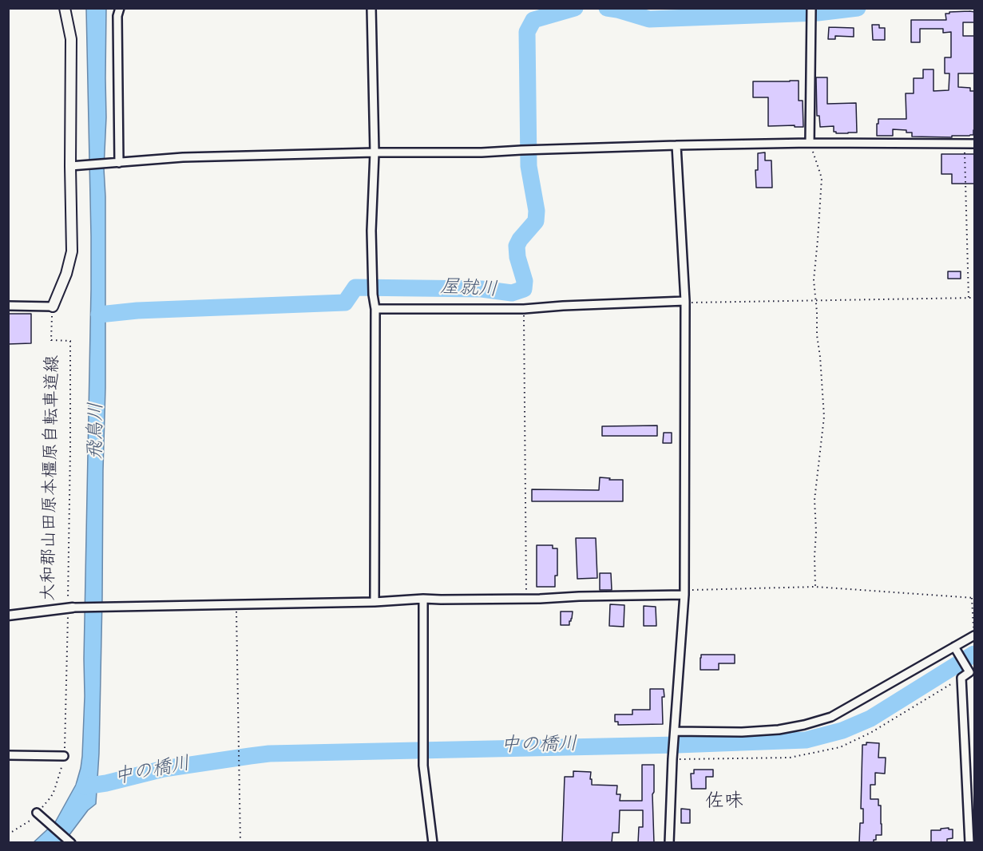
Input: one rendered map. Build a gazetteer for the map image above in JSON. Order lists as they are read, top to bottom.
{
  "streets": {
    "path": ["大和郡山田原本橿原自転車道線"]
  },
  "districts": ["佐味"],
  "water": ["屋就川", "飛鳥川", "中の橋川"]
}
